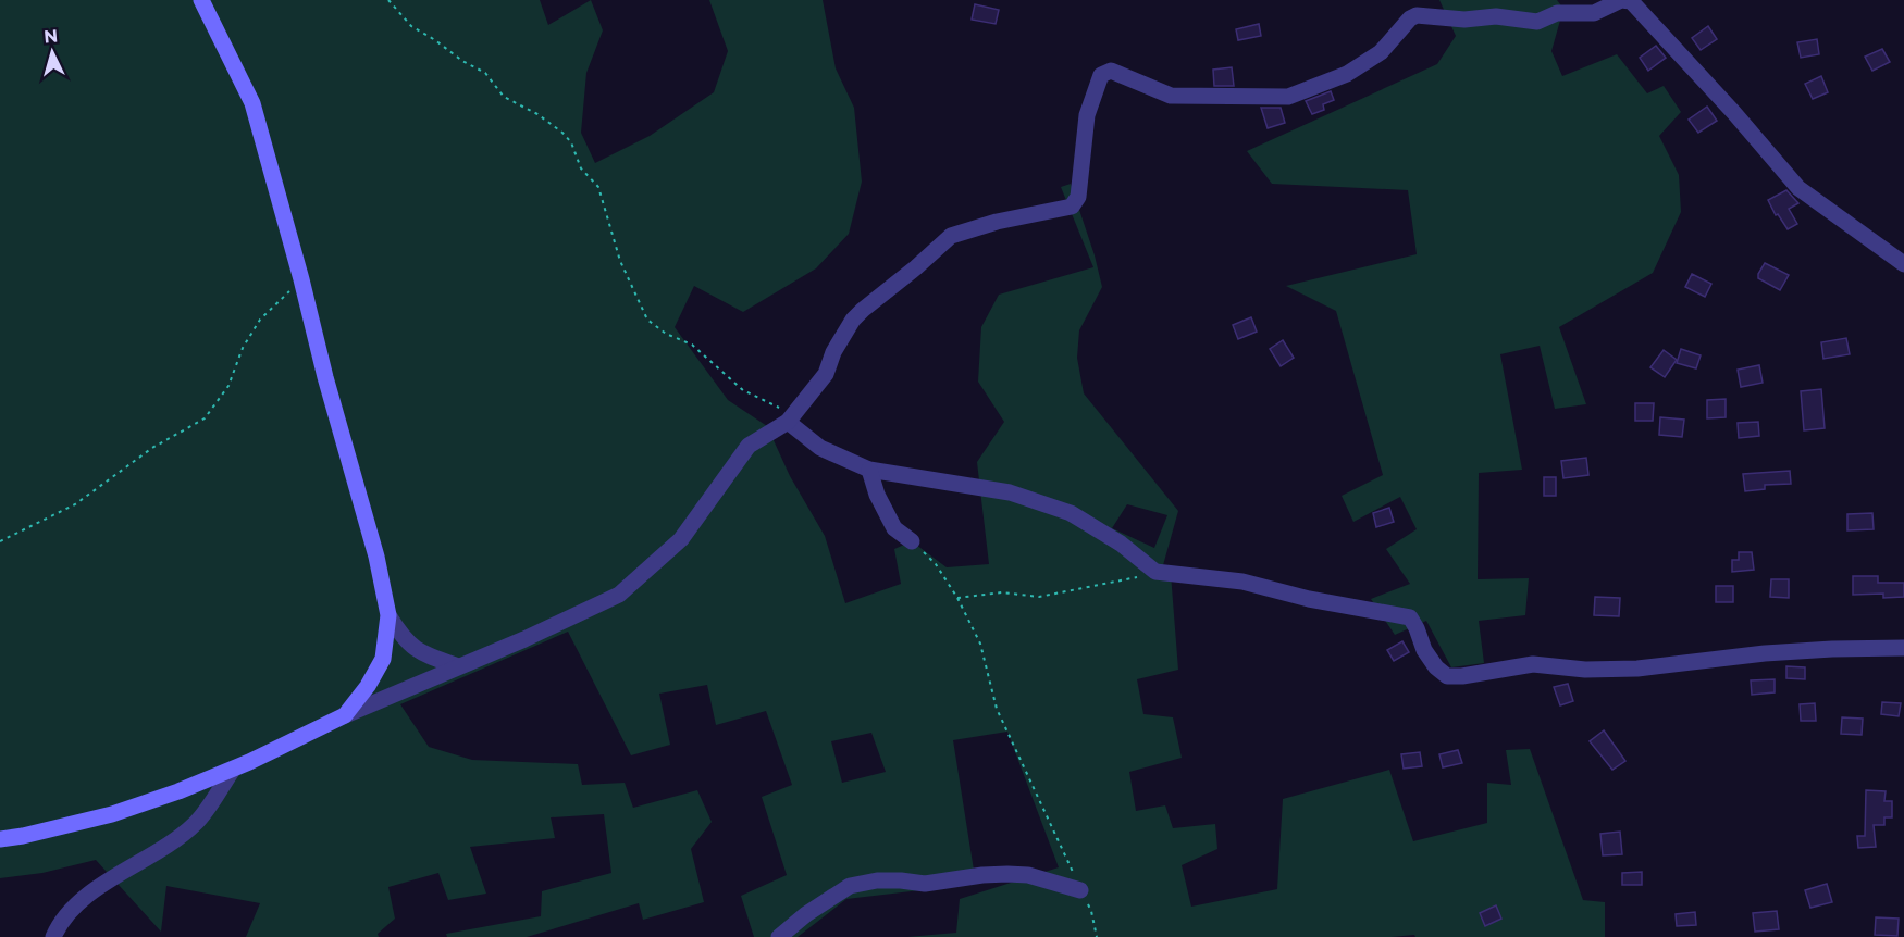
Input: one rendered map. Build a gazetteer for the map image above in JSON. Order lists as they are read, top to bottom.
{
  "north": "top"
}
